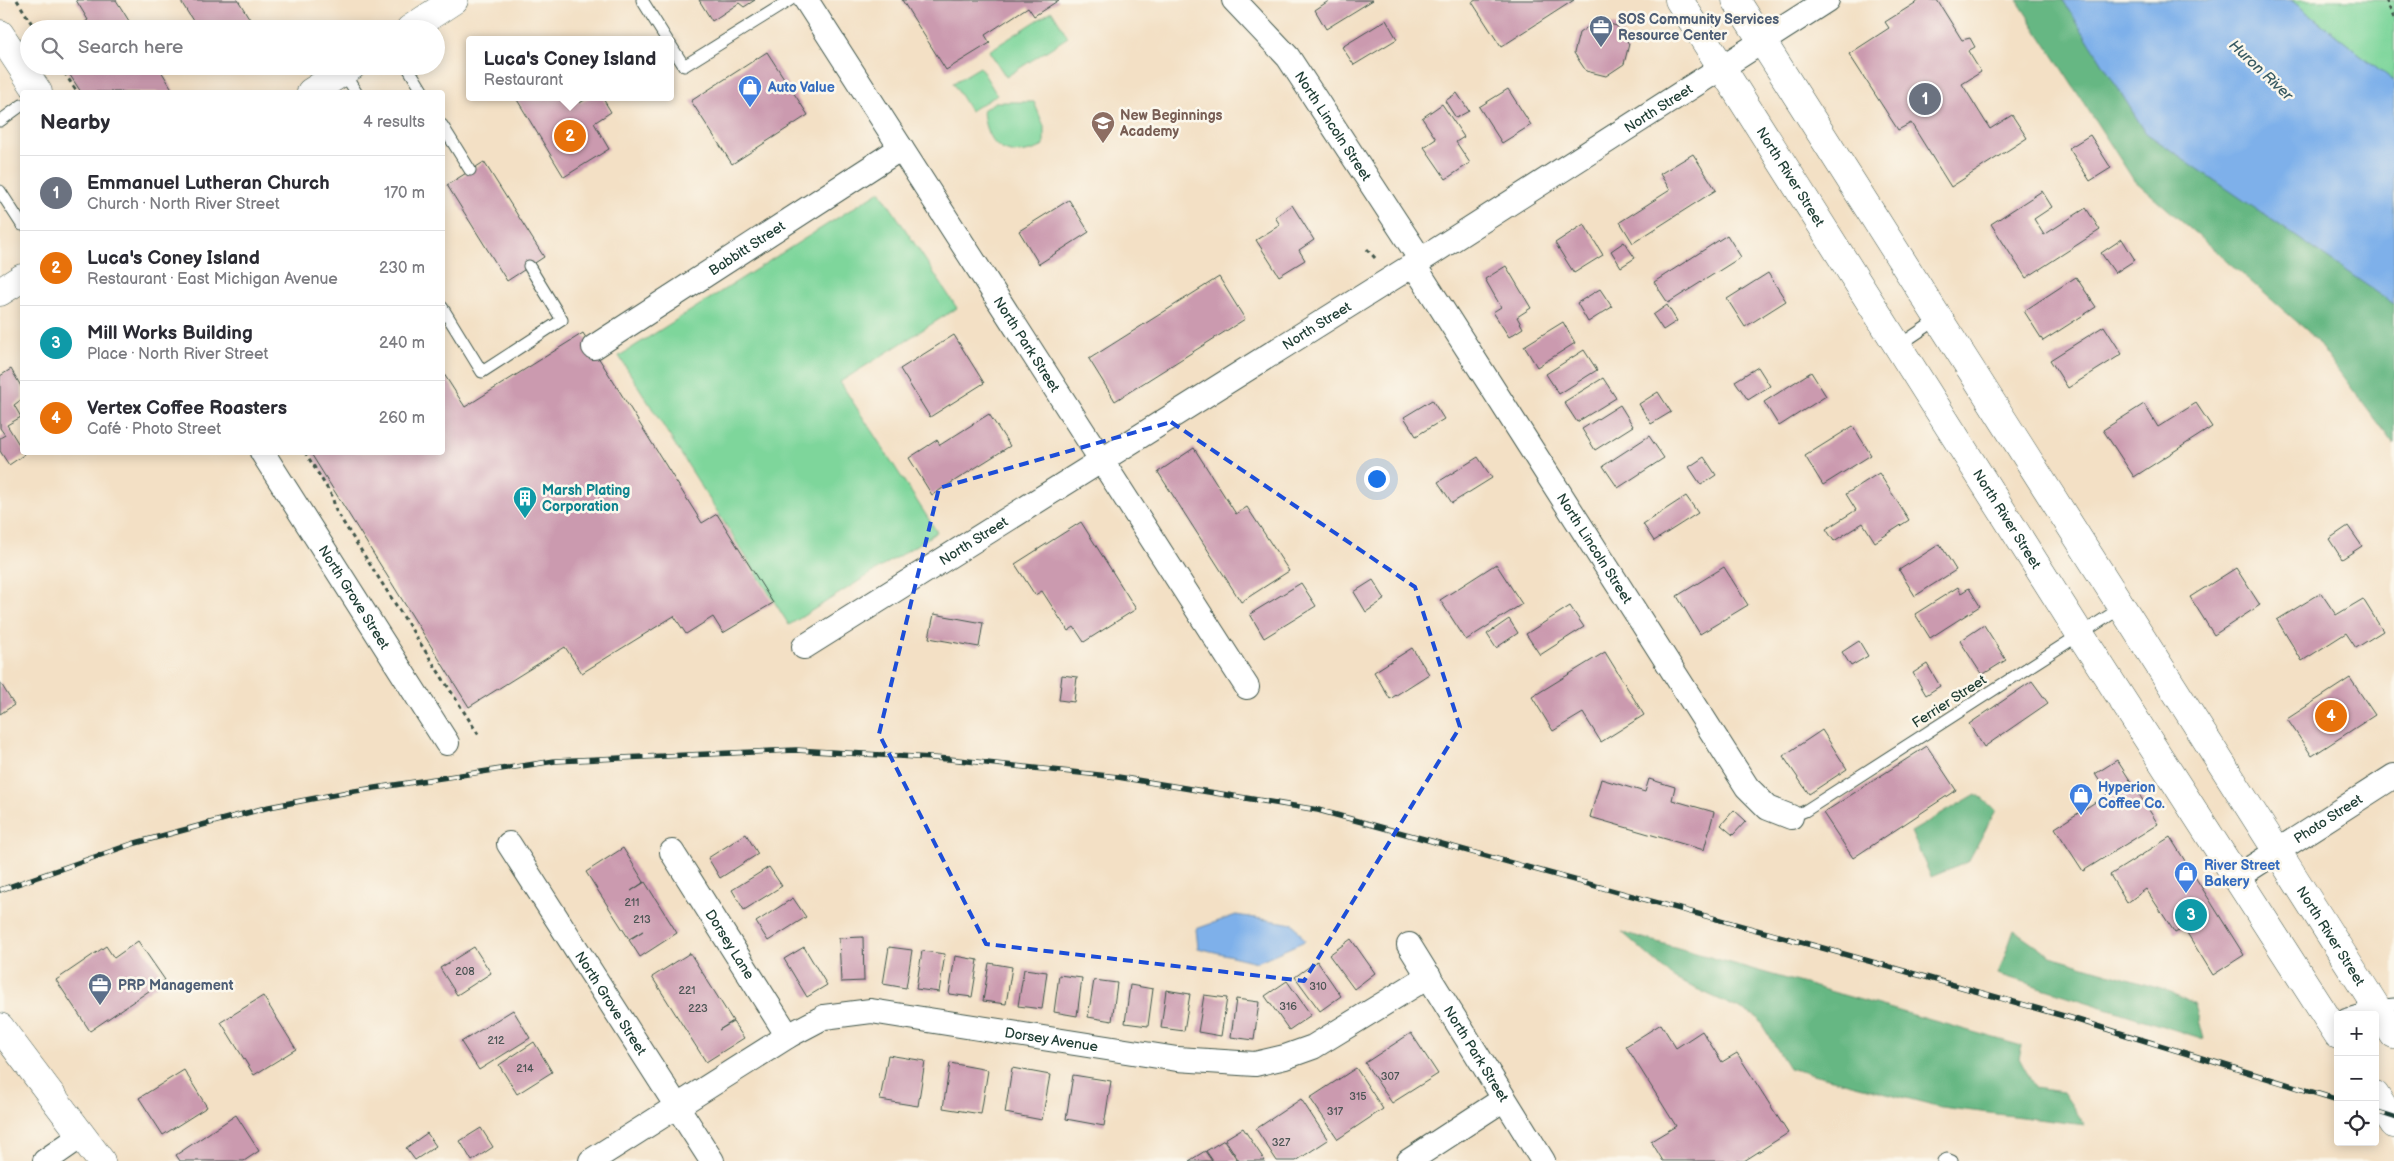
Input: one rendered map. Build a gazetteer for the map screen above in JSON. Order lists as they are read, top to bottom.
{
  "streets": {
    "street": [
      "North Street",
      "North Lincoln Street",
      "North River Street",
      "Babbitt Street",
      "North Park Street",
      "North Grove Street",
      "Photo Street",
      "Dorsey Lane",
      "Dorsey Avenue"
    ],
    "lane": ["Ferrier Street"]
  },
  "crossings": [
    ["North Street", "North Lincoln Street"],
    ["North Street", "North River Street"],
    ["North Street", "North Park Street"],
    ["North Lincoln Street", "Ferrier Street"],
    ["North River Street", "Ferrier Street"],
    ["North River Street", "Photo Street"],
    ["Babbitt Street", "North Park Street"],
    ["North Park Street", "Dorsey Avenue"],
    ["North Grove Street", "Dorsey Avenue"],
    ["Dorsey Lane", "Dorsey Avenue"]
  ],
  "water": ["Huron River"],
  "places": {
    "office": ["SOS Community Services Resource Center", "PRP Management"],
    "shop": ["Auto Value", "Hyperion Coffee Co.", "River Street Bakery"],
    "school or university": ["New Beginnings Academy"],
    "building": ["Marsh Plating Corporation"]
  },
  "house_numbers": [
    "211",
    "213",
    "208",
    "310",
    "221",
    "316",
    "223",
    "212",
    "214",
    "307",
    "315",
    "317",
    "327"
  ],
  "page": {
    "search": "Search here",
    "popup": ["Luca's Coney Island", "Restaurant"],
    "pins": [
      "1",
      "2",
      "4",
      "3"
    ],
    "heading": ["Nearby", "4 results"],
    "list": [
      {
        "mark": "1",
        "name": "Emmanuel Lutheran Church",
        "note": "Church · North River Street",
        "value": "170 m"
      },
      {
        "mark": "2",
        "name": "Luca's Coney Island",
        "note": "Restaurant · East Michigan Avenue",
        "value": "230 m"
      },
      {
        "mark": "3",
        "name": "Mill Works Building",
        "note": "Place · North River Street",
        "value": "240 m"
      },
      {
        "mark": "4",
        "name": "Vertex Coffee Roasters",
        "note": "Café · Photo Street",
        "value": "260 m"
      }
    ],
    "map_buttons": ["+", "−"]
  }
}
